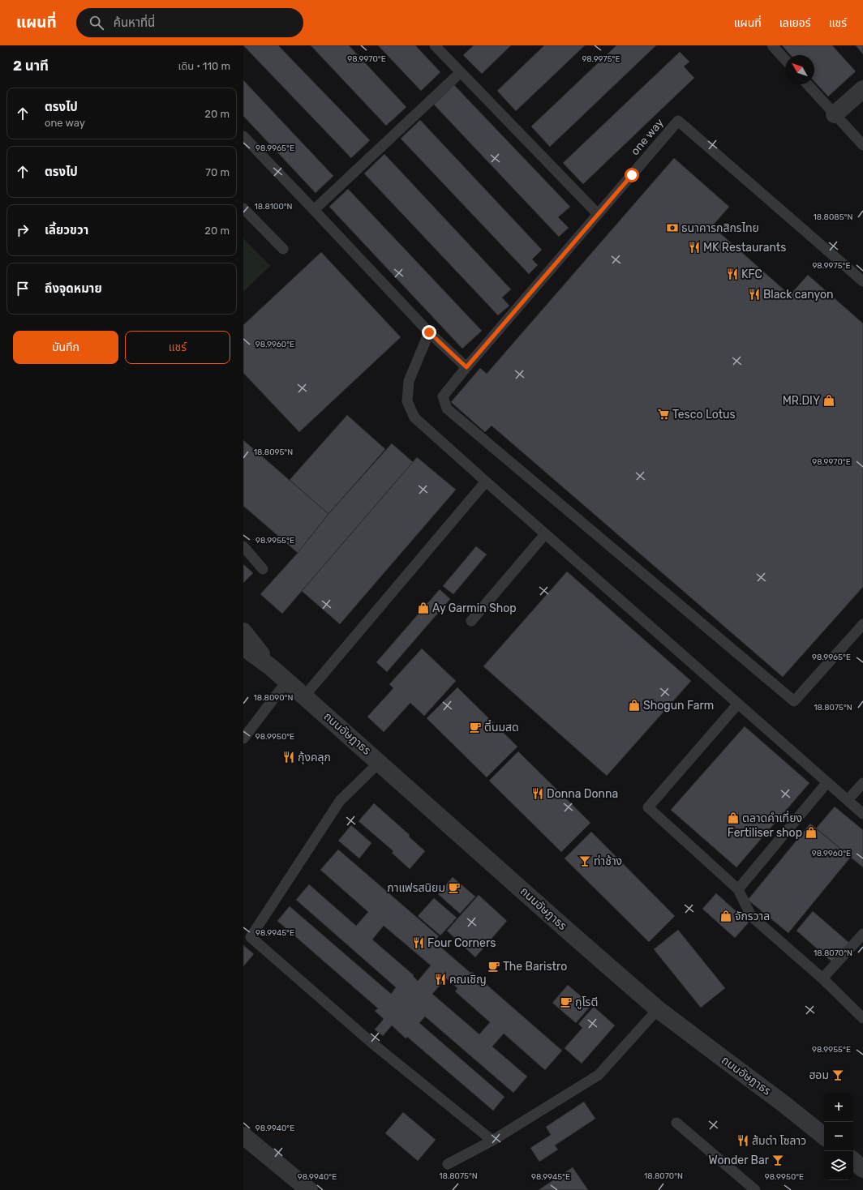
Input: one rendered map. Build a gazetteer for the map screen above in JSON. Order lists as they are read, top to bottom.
{
  "streets": {
    "street": ["ถนนอัษฎาธร"],
    "lane": ["one way"]
  },
  "places": {
    "bank": ["ธนาคารกสิกรไทย"],
    "restaurant": [
      "MK Restaurants",
      "KFC",
      "Black canyon",
      "กุ้งคลุก",
      "Donna Donna",
      "Four Corners",
      "คณเชิญ",
      "ส้มตำ โซลาว"
    ],
    "shop": [
      "MR.DIY",
      "Ay Garmin Shop",
      "Shogun Farm",
      "ตลาดคำเที่ยง",
      "Fertiliser shop",
      "จักรวาล"
    ],
    "supermarket": ["Tesco Lotus"],
    "cafe": [
      "ตี๋นมสด",
      "กาแฟรสนิยม",
      "The Baristro",
      "กูโรตี"
    ],
    "bar": ["ท่าช้าง", "ฮอม", "Wonder Bar"]
  },
  "north": "top left",
  "page": {
    "header": "แผนที่",
    "search": "ค้นหาที่นี่",
    "nav": ["แผนที่", "เลเยอร์", "แชร์"],
    "heading": ["2 นาที", "เดิน · 110 m"],
    "list": [
      ["ตรงไป", "one way", "20 m"],
      ["ตรงไป", "70 m"],
      ["เลี้ยวขวา", "20 m"],
      "ถึงจุดหมาย"
    ],
    "buttons": ["บันทึก", "แชร์"],
    "map_buttons": ["+", "−"]
  },
  "coordinates": [
    "98.9970°E",
    "98.9975°E",
    "98.9965°E",
    "18.8100°N",
    "18.8085°N",
    "98.9960°E",
    "18.8095°N",
    "98.9955°E",
    "18.8090°N",
    "18.8075°N",
    "98.9950°E",
    "98.9945°E",
    "18.8070°N",
    "98.9940°E"
  ]
}
